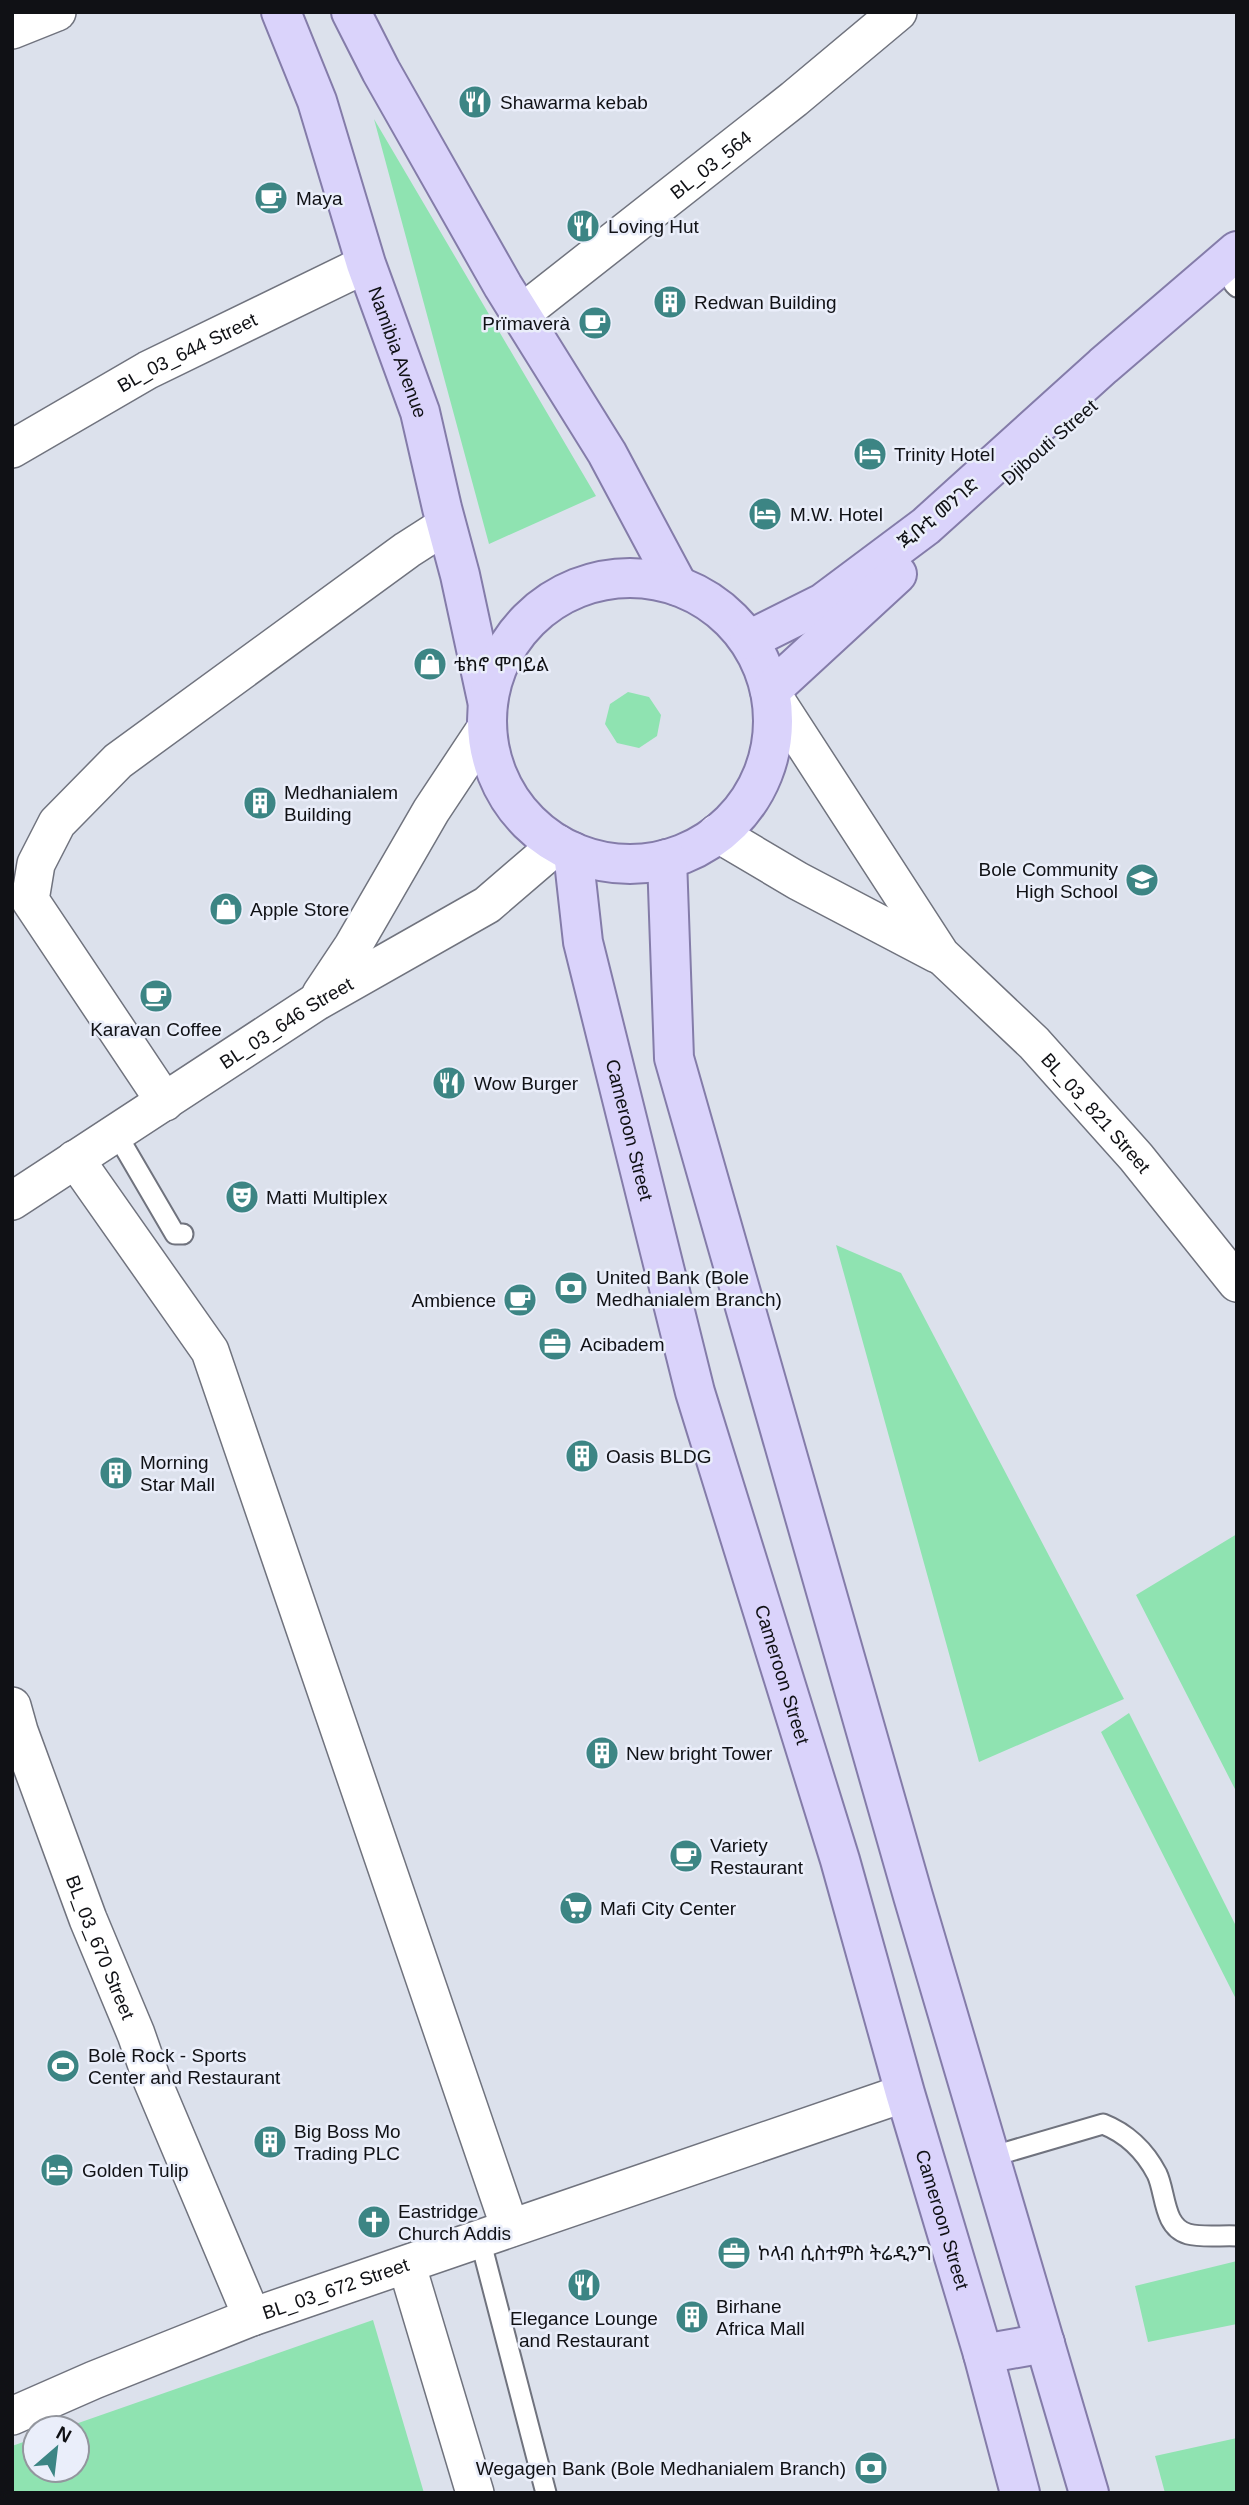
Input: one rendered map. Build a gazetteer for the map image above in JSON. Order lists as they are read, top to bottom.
{
  "streets": {
    "main road": [
      "Namibia Avenue",
      "Djibouti Street",
      "ጂቡቲ መንገድ",
      "Cameroon Street"
    ],
    "street": [
      "BL_03_564",
      "BL_03_644 Street",
      "BL_03_646 Street",
      "BL_03_821 Street",
      "BL_03_670 Street",
      "BL_03_672 Street"
    ]
  },
  "crossings": [
    ["Namibia Avenue", "BL_03_644 Street"],
    ["Namibia Avenue", "BL_03_646 Street"],
    ["Namibia Avenue", "Cameroon Street"],
    ["Djibouti Street", "ጂቡቲ መንገድ"],
    ["BL_03_646 Street", "Cameroon Street"],
    ["Cameroon Street", "BL_03_672 Street"],
    ["BL_03_670 Street", "BL_03_672 Street"]
  ],
  "places": {
    "restaurant": [
      "Shawarma kebab",
      "Loving Hut",
      "Wow Burger",
      "Elegance Lounge and Restaurant"
    ],
    "cafe": [
      "Maya",
      "Prïmaverà",
      "Karavan Coffee",
      "Ambience",
      "Variety Restaurant"
    ],
    "building": [
      "Redwan Building",
      "Medhanialem Building",
      "Oasis BLDG",
      "Morning Star Mall",
      "New bright Tower",
      "Big Boss Mo Trading PLC",
      "Birhane Africa Mall"
    ],
    "hotel": ["Trinity Hotel", "M.W. Hotel", "Golden Tulip"],
    "shop": ["ቴክኖ ሞባይል", "Apple Store"],
    "school or university": ["Bole Community High School"],
    "theatre": ["Matti Multiplex"],
    "bank": ["United Bank (Bole Medhanialem Branch)", "Wegagen Bank (Bole Medhanialem Branch)"],
    "office": ["Acibadem", "ኮላብ ሲስተምስ ትሬዲንግ"],
    "supermarket": ["Mafi City Center"],
    "sports": ["Bole Rock - Sports Center and Restaurant"],
    "church": ["Eastridge Church Addis"]
  },
  "north": "top right"
}
